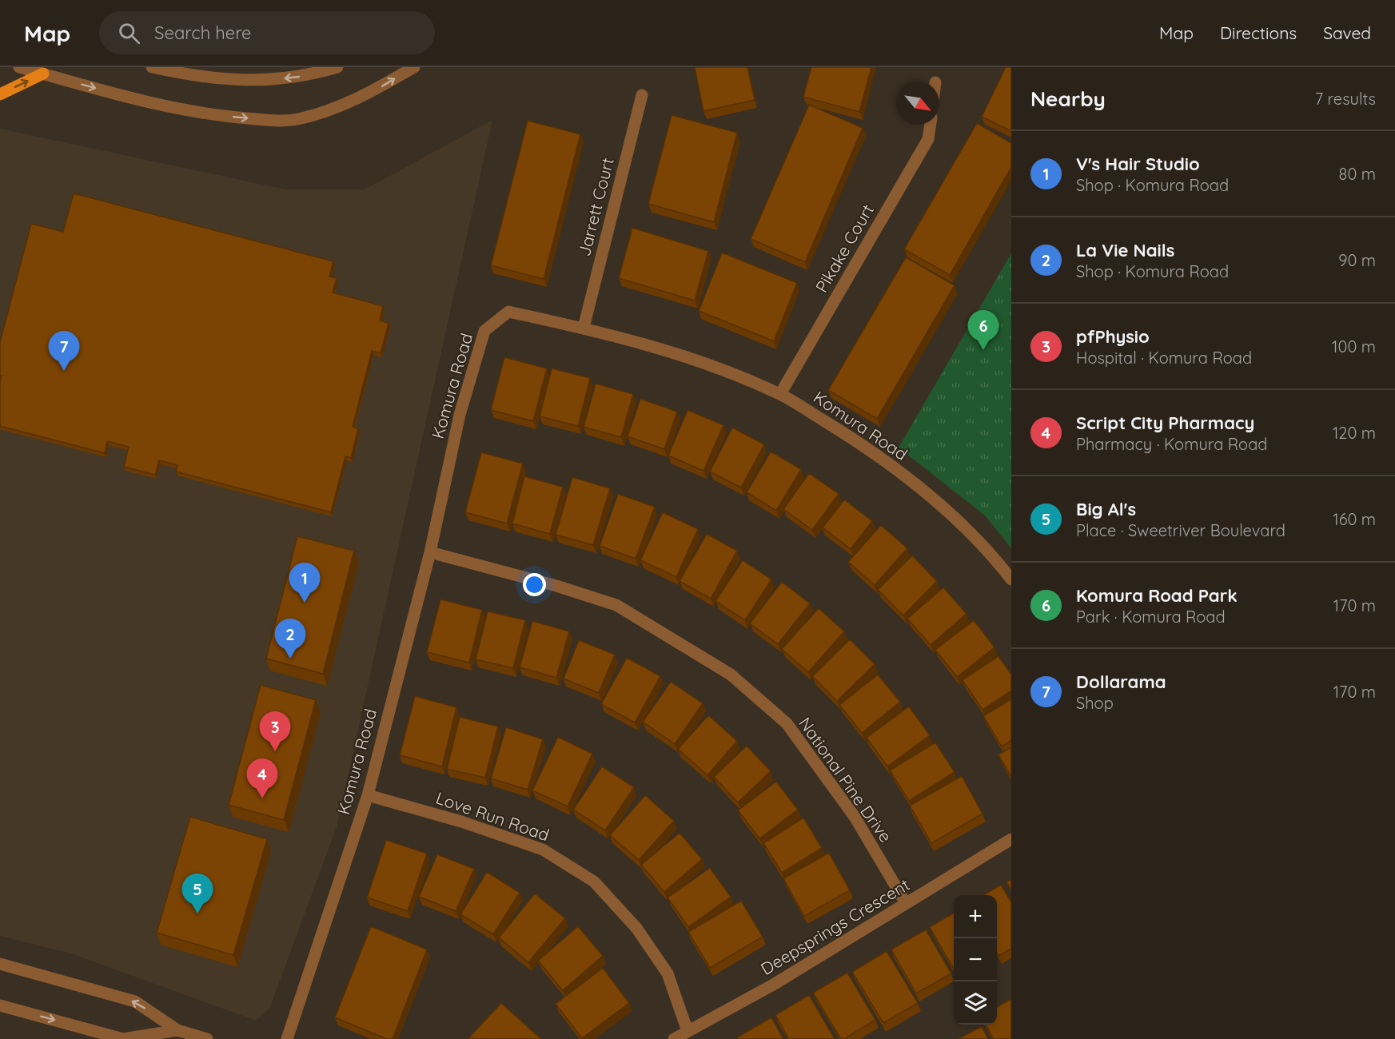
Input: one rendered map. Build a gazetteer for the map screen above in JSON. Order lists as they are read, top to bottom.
{
  "streets": {
    "street": [
      "Jarrett Court",
      "Pikake Court",
      "Komura Road",
      "National Pine Drive",
      "Love Run Road",
      "Deepsprings Crescent"
    ]
  },
  "crossings": [
    ["Jarrett Court", "Komura Road"],
    ["Pikake Court", "Komura Road"],
    ["Komura Road", "National Pine Drive"],
    ["Komura Road", "Love Run Road"],
    ["National Pine Drive", "Deepsprings Crescent"],
    ["Love Run Road", "Deepsprings Crescent"]
  ],
  "north": "bottom right",
  "page": {
    "header": "Map",
    "search": "Search here",
    "nav": ["Map", "Directions", "Saved"],
    "heading": ["Nearby", "7 results"],
    "list": [
      {
        "mark": "1",
        "name": "V's Hair Studio",
        "note": "Shop · Komura Road",
        "value": "80 m"
      },
      {
        "mark": "2",
        "name": "La Vie Nails",
        "note": "Shop · Komura Road",
        "value": "90 m"
      },
      {
        "mark": "3",
        "name": "pfPhysio",
        "note": "Hospital · Komura Road",
        "value": "100 m"
      },
      {
        "mark": "4",
        "name": "Script City Pharmacy",
        "note": "Pharmacy · Komura Road",
        "value": "120 m"
      },
      {
        "mark": "5",
        "name": "Big Al's",
        "note": "Place · Sweetriver Boulevard",
        "value": "160 m"
      },
      {
        "mark": "6",
        "name": "Komura Road Park",
        "note": "Park · Komura Road",
        "value": "170 m"
      },
      {
        "mark": "7",
        "name": "Dollarama",
        "note": "Shop",
        "value": "170 m"
      }
    ],
    "pins": [
      "6",
      "7",
      "1",
      "2",
      "3",
      "4",
      "5"
    ],
    "map_buttons": ["+", "−"]
  }
}
